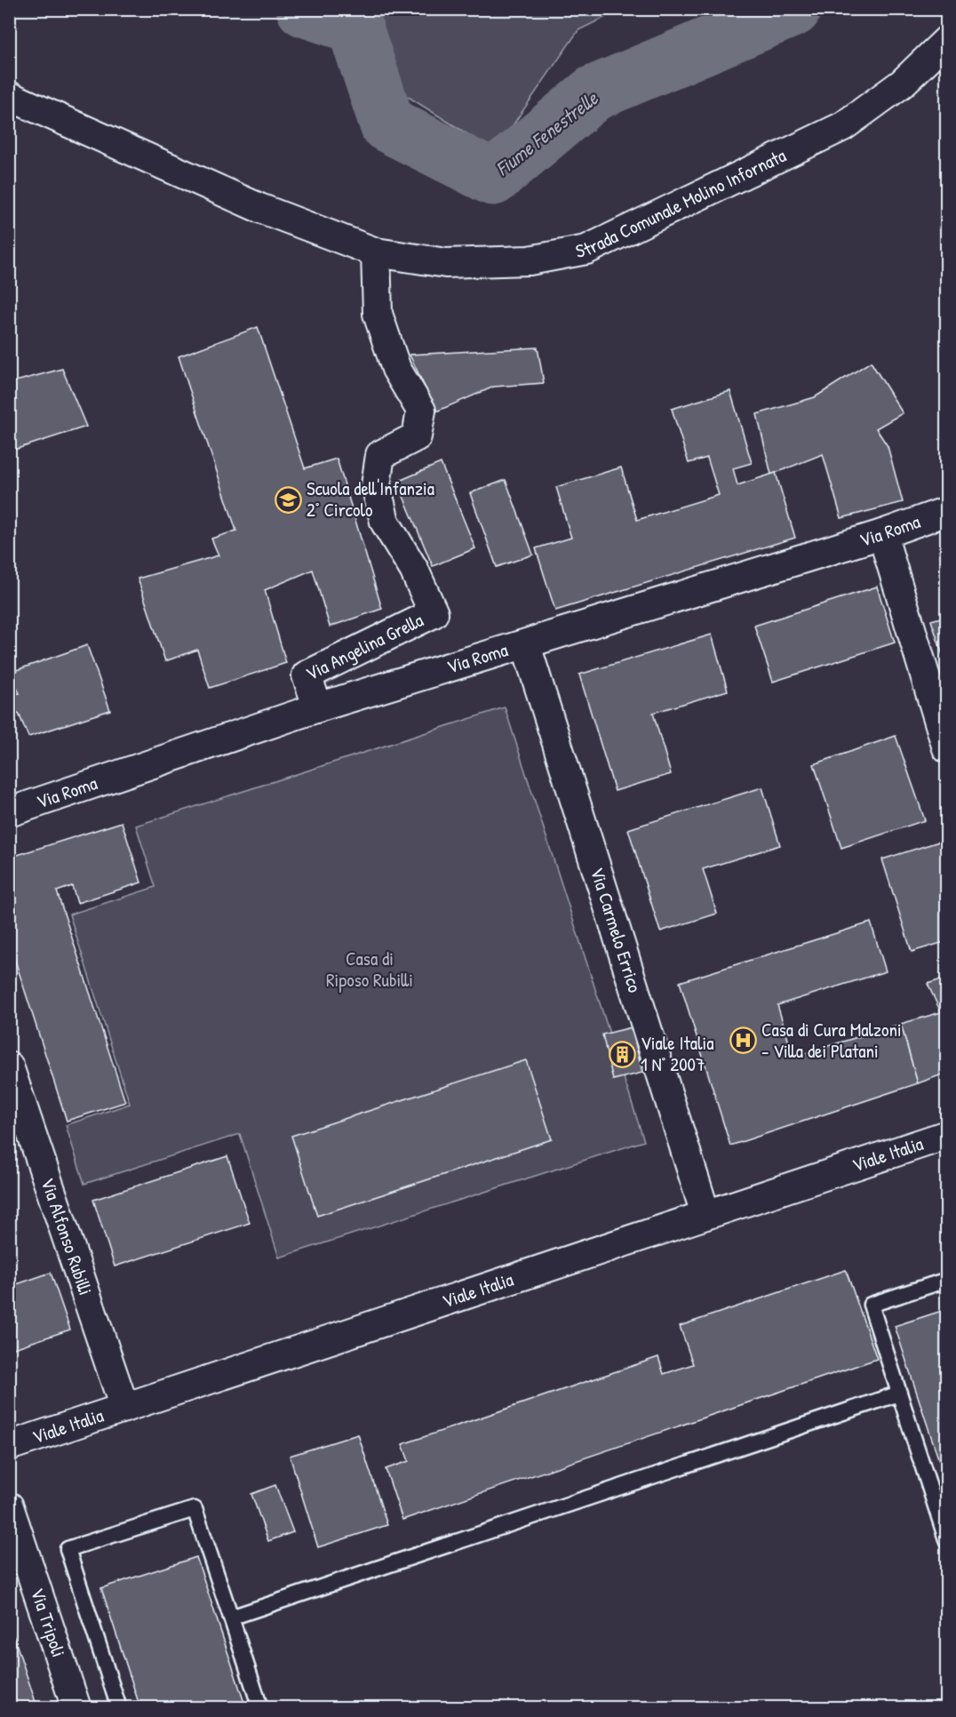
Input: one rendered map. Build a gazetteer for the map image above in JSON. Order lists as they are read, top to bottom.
{
  "streets": {
    "street": [
      "Strada Comunale Molino Infornata",
      "Via Roma",
      "Via Angelina Grella",
      "Via Carmelo Errico",
      "Viale Italia",
      "Via Alfonso Rubilli",
      "Via Tripoli"
    ]
  },
  "crossings": [
    ["Strada Comunale Molino Infornata", "Via Angelina Grella"],
    ["Via Roma", "Via Angelina Grella"],
    ["Via Roma", "Via Carmelo Errico"],
    ["Via Carmelo Errico", "Viale Italia"],
    ["Viale Italia", "Via Alfonso Rubilli"]
  ],
  "water": ["Fiume Fenestrelle"],
  "parks": ["Casa di Riposo Rubilli"],
  "places": {
    "school or university": ["Scuola dell'Infanzia 2° Circolo"],
    "hospital": ["Casa di Cura Malzoni - Villa dei Platani"],
    "building": ["Viale Italia 1 N° 2007"]
  }
}
